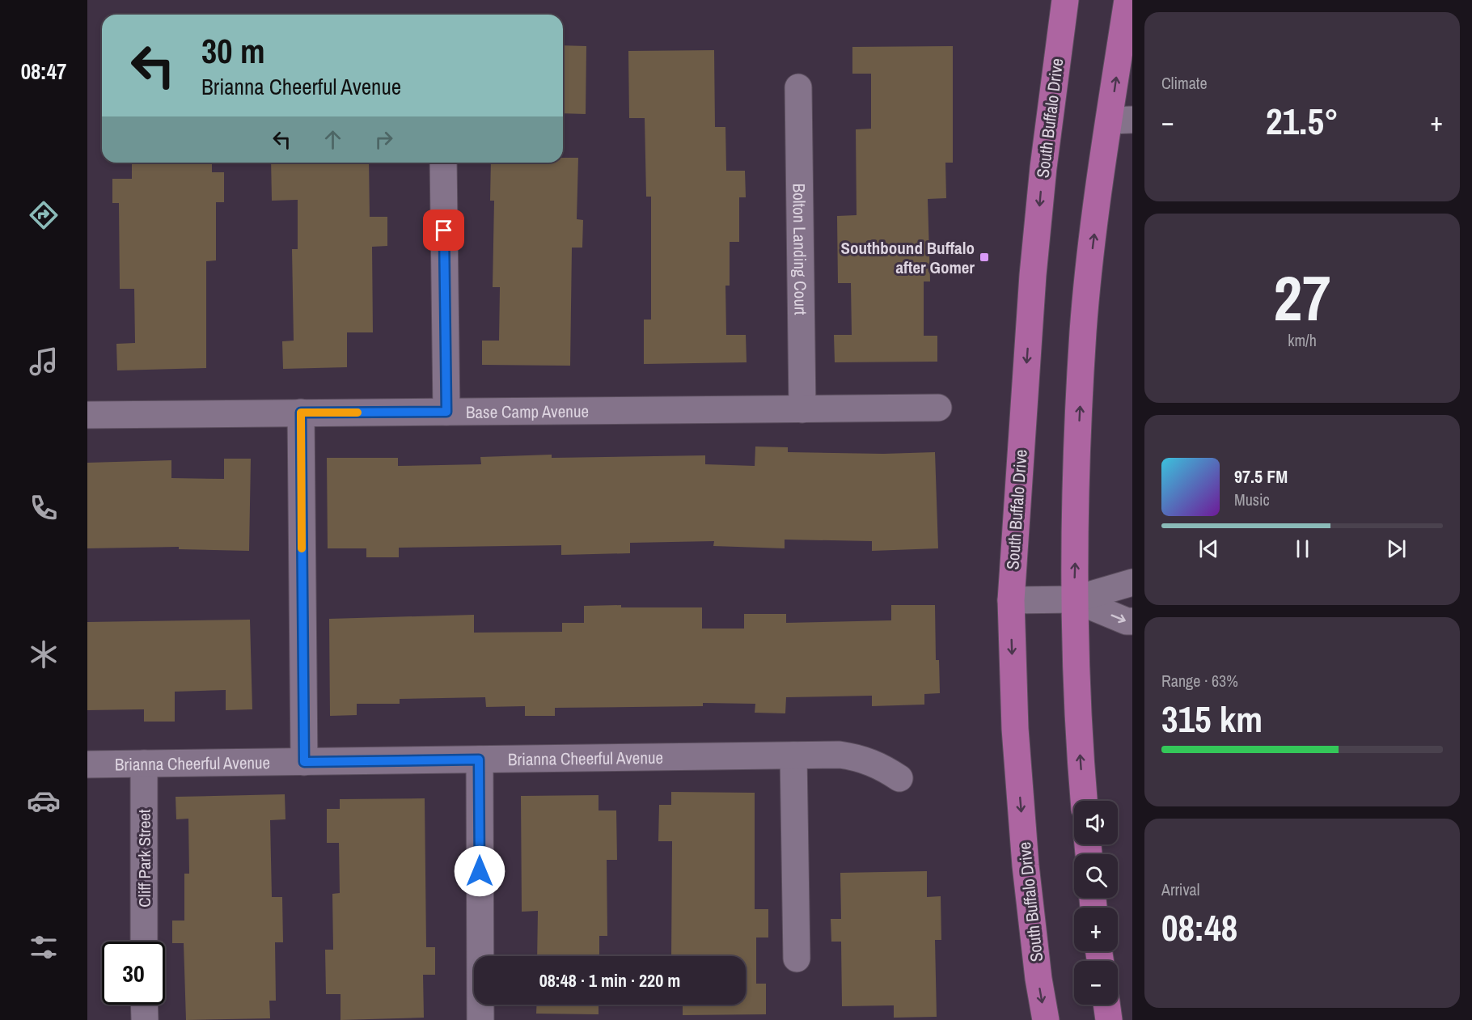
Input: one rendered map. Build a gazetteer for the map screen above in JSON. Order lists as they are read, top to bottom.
{
  "streets": {
    "main road": ["South Buffalo Drive"],
    "street": [
      "Bolton Landing Court",
      "Base Camp Avenue",
      "Brianna Cheerful Avenue",
      "Cliff Park Street"
    ]
  },
  "crossings": [
    ["Bolton Landing Court", "Base Camp Avenue"],
    ["Brianna Cheerful Avenue", "Cliff Park Street"]
  ],
  "places": {
    "transit": ["Southbound Buffalo after Gomer"]
  },
  "page": {
    "tabs": "08:47",
    "tile": [
      "Climate",
      ["27", "km/h"],
      ["Range · 63%", "315 km"],
      ["Arrival", "08:48"]
    ],
    "turn": ["30 m", "Brianna Cheerful Avenue"],
    "heat": ["−", "21.5°", "+"],
    "song": ["97.5 FM", "Music"],
    "map_buttons": ["+", "−"],
    "limit": "30",
    "trip": "08:48 · 1 min · 220 m"
  }
}
